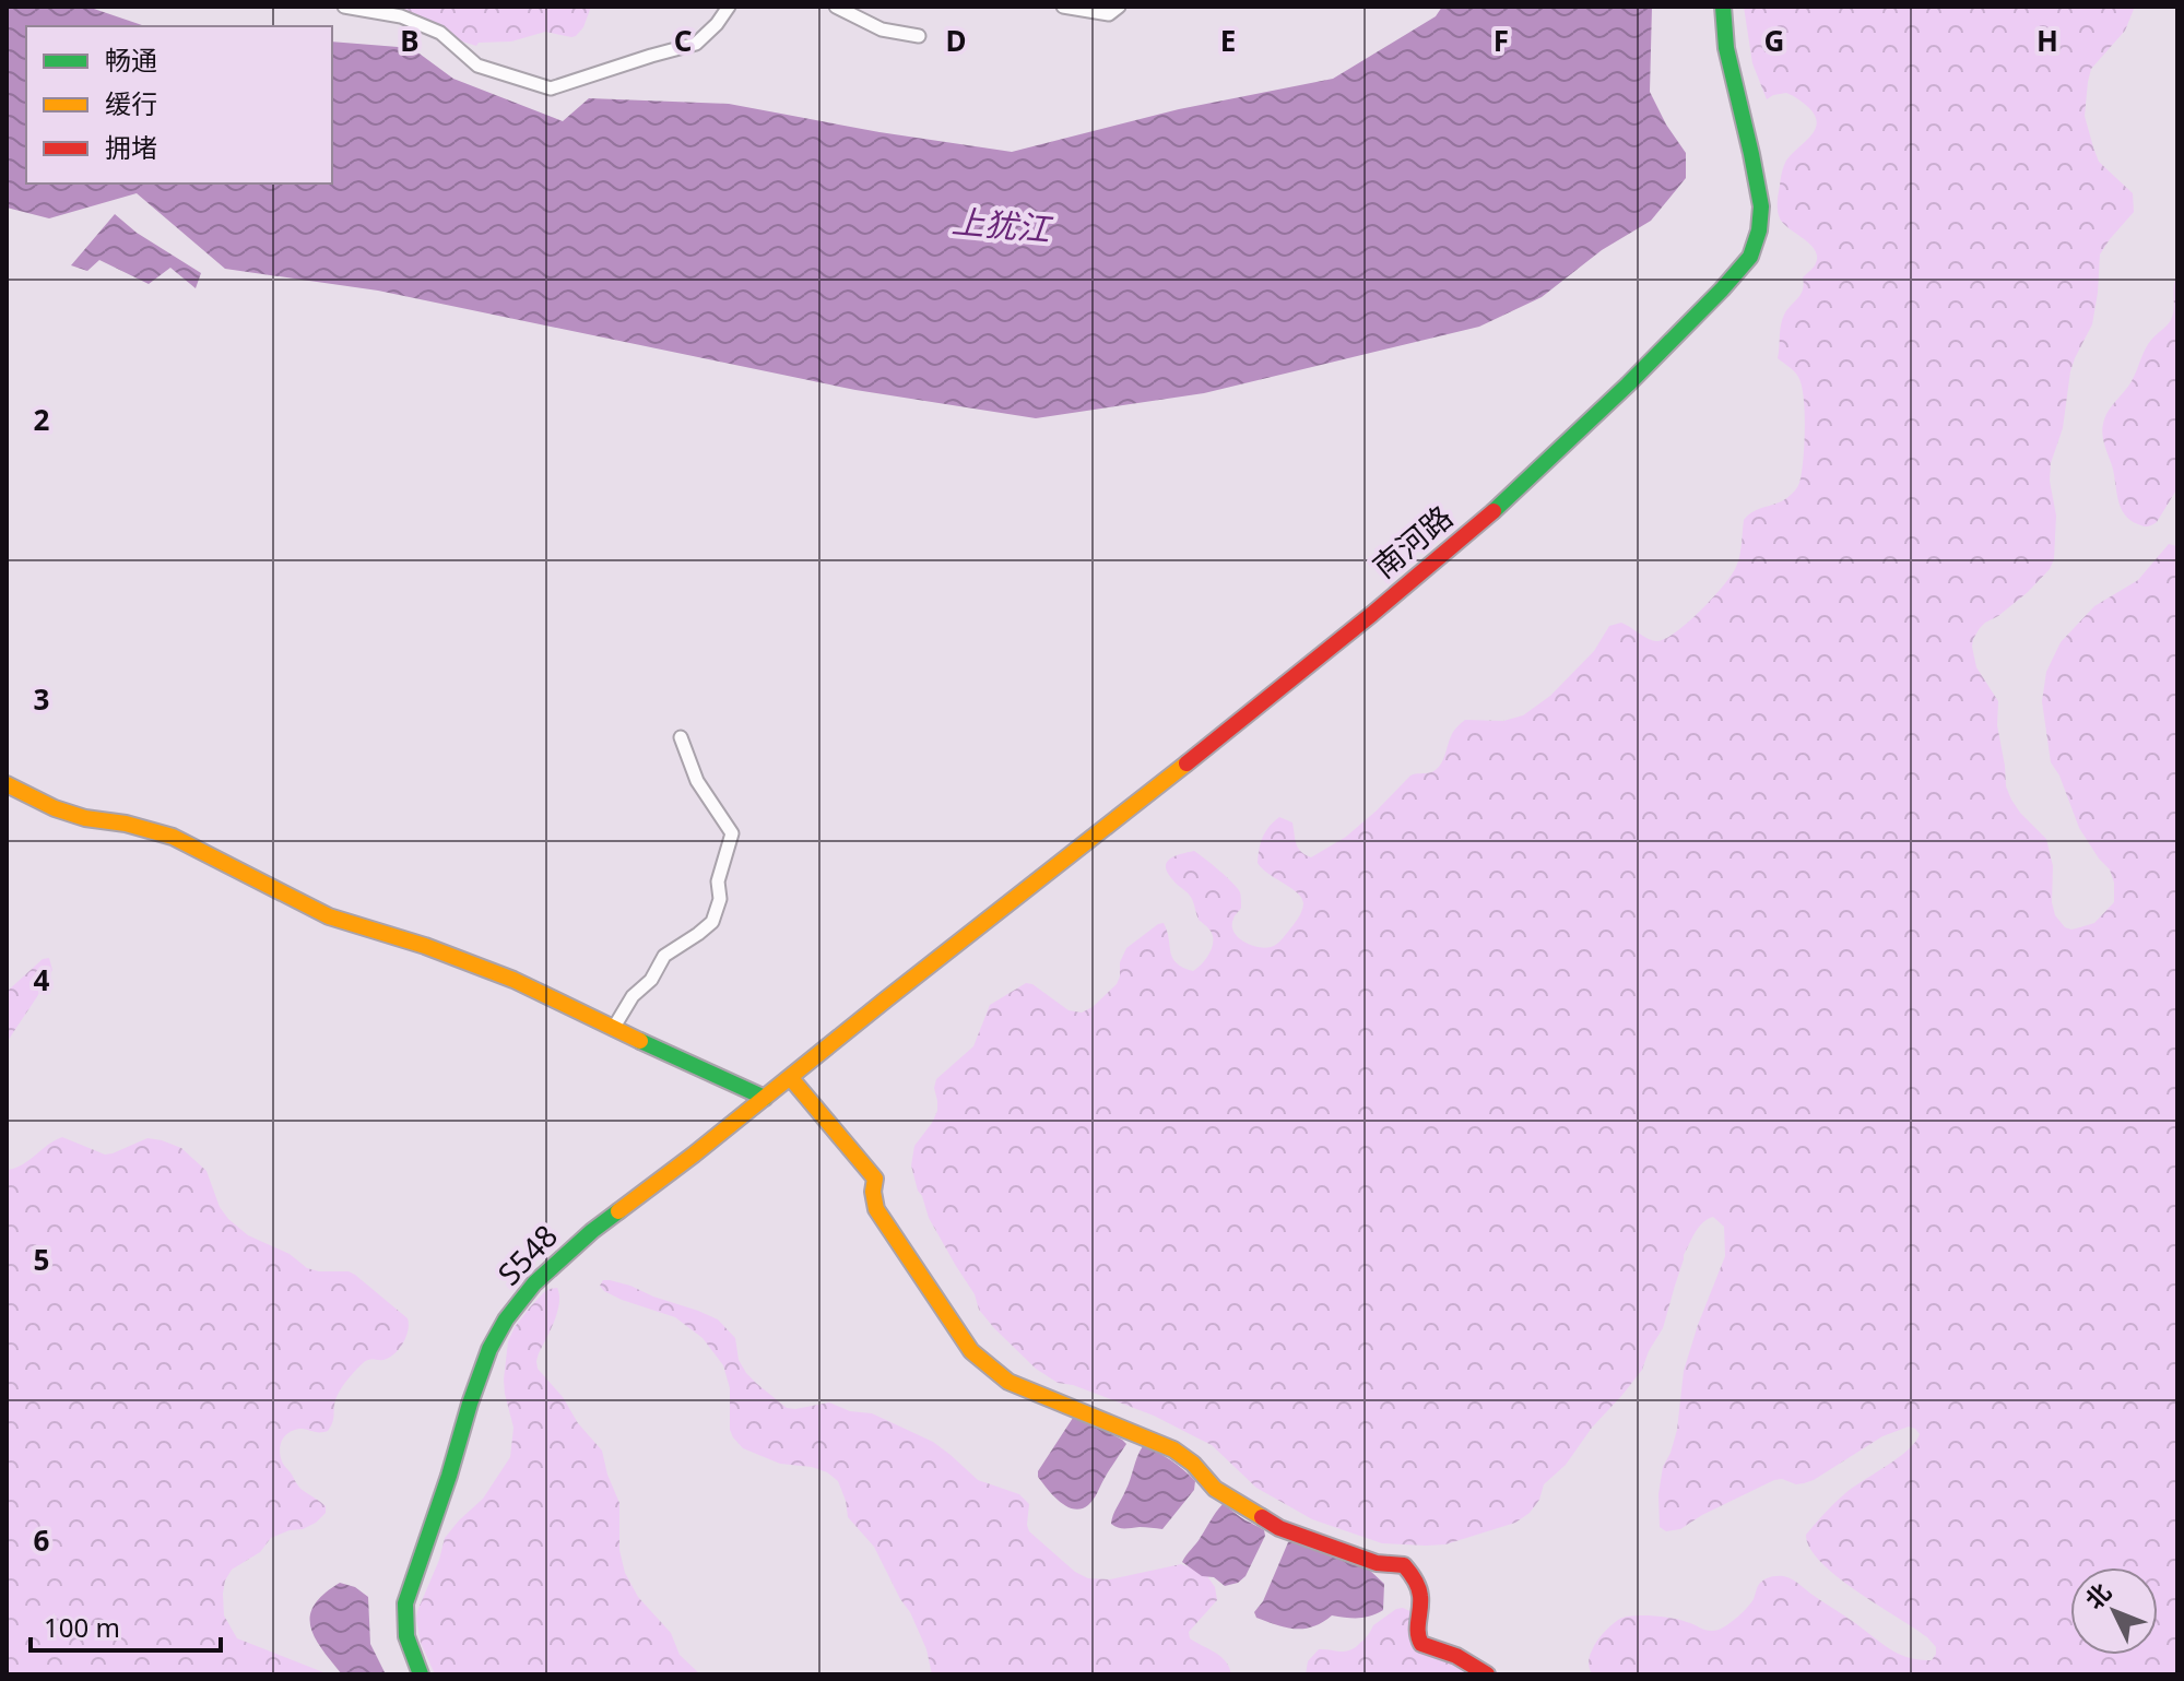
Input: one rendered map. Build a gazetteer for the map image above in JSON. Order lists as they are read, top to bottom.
{
  "streets": {
    "street": ["南河路", "S548"]
  },
  "crossings": [
    ["南河路", "S548"]
  ],
  "water": ["上犹江"],
  "legend": ["畅通", "缓行", "拥堵"],
  "scale_bar": "100 m",
  "north": "top left",
  "grid": {
    "columns": [
      "B",
      "C",
      "D",
      "E",
      "F",
      "G",
      "H"
    ],
    "rows": [
      "2",
      "3",
      "4",
      "5",
      "6"
    ]
  }
}
